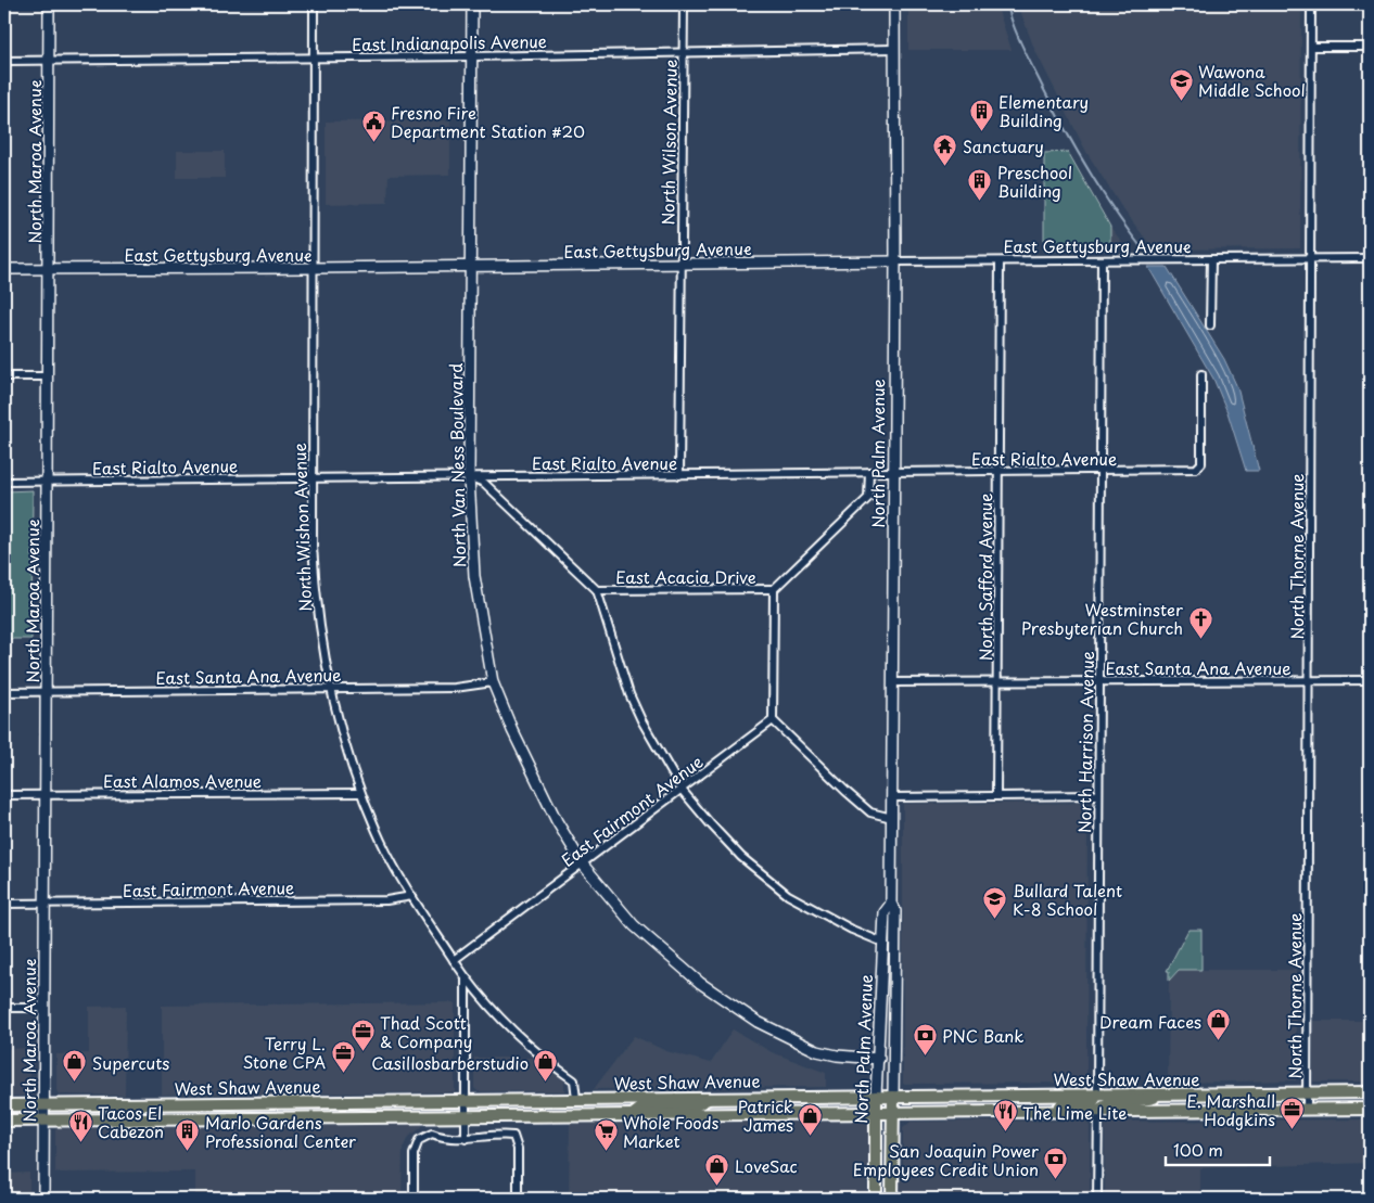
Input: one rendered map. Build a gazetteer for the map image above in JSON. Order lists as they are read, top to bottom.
{
  "streets": {
    "main road": [
      "North Maroa Avenue",
      "East Gettysburg Avenue",
      "North Palm Avenue",
      "North Van Ness Boulevard",
      "West Shaw Avenue"
    ],
    "street": [
      "East Indianapolis Avenue",
      "North Wilson Avenue",
      "East Rialto Avenue",
      "North Wishon Avenue",
      "North Thorne Avenue",
      "East Acacia Drive",
      "North Safford Avenue",
      "East Santa Ana Avenue",
      "North Harrison Avenue",
      "East Alamos Avenue",
      "East Fairmont Avenue"
    ]
  },
  "crossings": [
    ["East Indianapolis Avenue", "North Wilson Avenue"],
    ["East Indianapolis Avenue", "North Maroa Avenue"],
    ["East Indianapolis Avenue", "North Palm Avenue"],
    ["East Indianapolis Avenue", "North Van Ness Boulevard"],
    ["East Indianapolis Avenue", "North Wishon Avenue"],
    ["North Wilson Avenue", "East Gettysburg Avenue"],
    ["North Wilson Avenue", "East Rialto Avenue"],
    ["North Maroa Avenue", "East Gettysburg Avenue"],
    ["North Maroa Avenue", "East Rialto Avenue"],
    ["North Maroa Avenue", "East Santa Ana Avenue"],
    ["North Maroa Avenue", "East Alamos Avenue"],
    ["North Maroa Avenue", "East Fairmont Avenue"],
    ["North Maroa Avenue", "West Shaw Avenue"],
    ["East Gettysburg Avenue", "North Palm Avenue"],
    ["East Gettysburg Avenue", "North Van Ness Boulevard"],
    ["East Gettysburg Avenue", "North Wishon Avenue"],
    ["East Gettysburg Avenue", "North Thorne Avenue"],
    ["East Gettysburg Avenue", "North Safford Avenue"],
    ["East Gettysburg Avenue", "North Harrison Avenue"],
    ["North Palm Avenue", "East Rialto Avenue"],
    ["North Palm Avenue", "North Van Ness Boulevard"],
    ["North Palm Avenue", "East Santa Ana Avenue"],
    ["North Palm Avenue", "West Shaw Avenue"],
    ["East Rialto Avenue", "North Van Ness Boulevard"],
    ["East Rialto Avenue", "North Wishon Avenue"],
    ["East Rialto Avenue", "North Safford Avenue"],
    ["East Rialto Avenue", "North Harrison Avenue"],
    ["North Van Ness Boulevard", "East Santa Ana Avenue"],
    ["North Van Ness Boulevard", "East Fairmont Avenue"],
    ["North Wishon Avenue", "East Santa Ana Avenue"],
    ["North Wishon Avenue", "East Alamos Avenue"],
    ["North Wishon Avenue", "East Fairmont Avenue"],
    ["North Wishon Avenue", "West Shaw Avenue"],
    ["North Thorne Avenue", "East Santa Ana Avenue"],
    ["North Thorne Avenue", "West Shaw Avenue"],
    ["North Safford Avenue", "East Santa Ana Avenue"],
    ["East Santa Ana Avenue", "North Harrison Avenue"],
    ["North Harrison Avenue", "West Shaw Avenue"]
  ],
  "places": {
    "school or university": ["Wawona Middle School", "Bullard Talent K-8 School"],
    "building": ["Elementary Building", "Preschool Building", "Marlo Gardens Professional Center"],
    "public building": ["Fresno Fire Department Station #20"],
    "temple": ["Sanctuary"],
    "church": ["Westminster Presbyterian Church"],
    "shop": [
      "Dream Faces",
      "Supercuts",
      "Casillosbarberstudio",
      "Patrick James",
      "LoveSac"
    ],
    "office": ["Thad Scott & Company", "Terry L. Stone CPA", "E. Marshall Hodgkins"],
    "bank": ["PNC Bank", "San Joaquin Power Employees Credit Union"],
    "restaurant": ["The Lime Lite", "Tacos El Cabezon"],
    "supermarket": ["Whole Foods Market"]
  },
  "scale_bar": "100 m"
}
